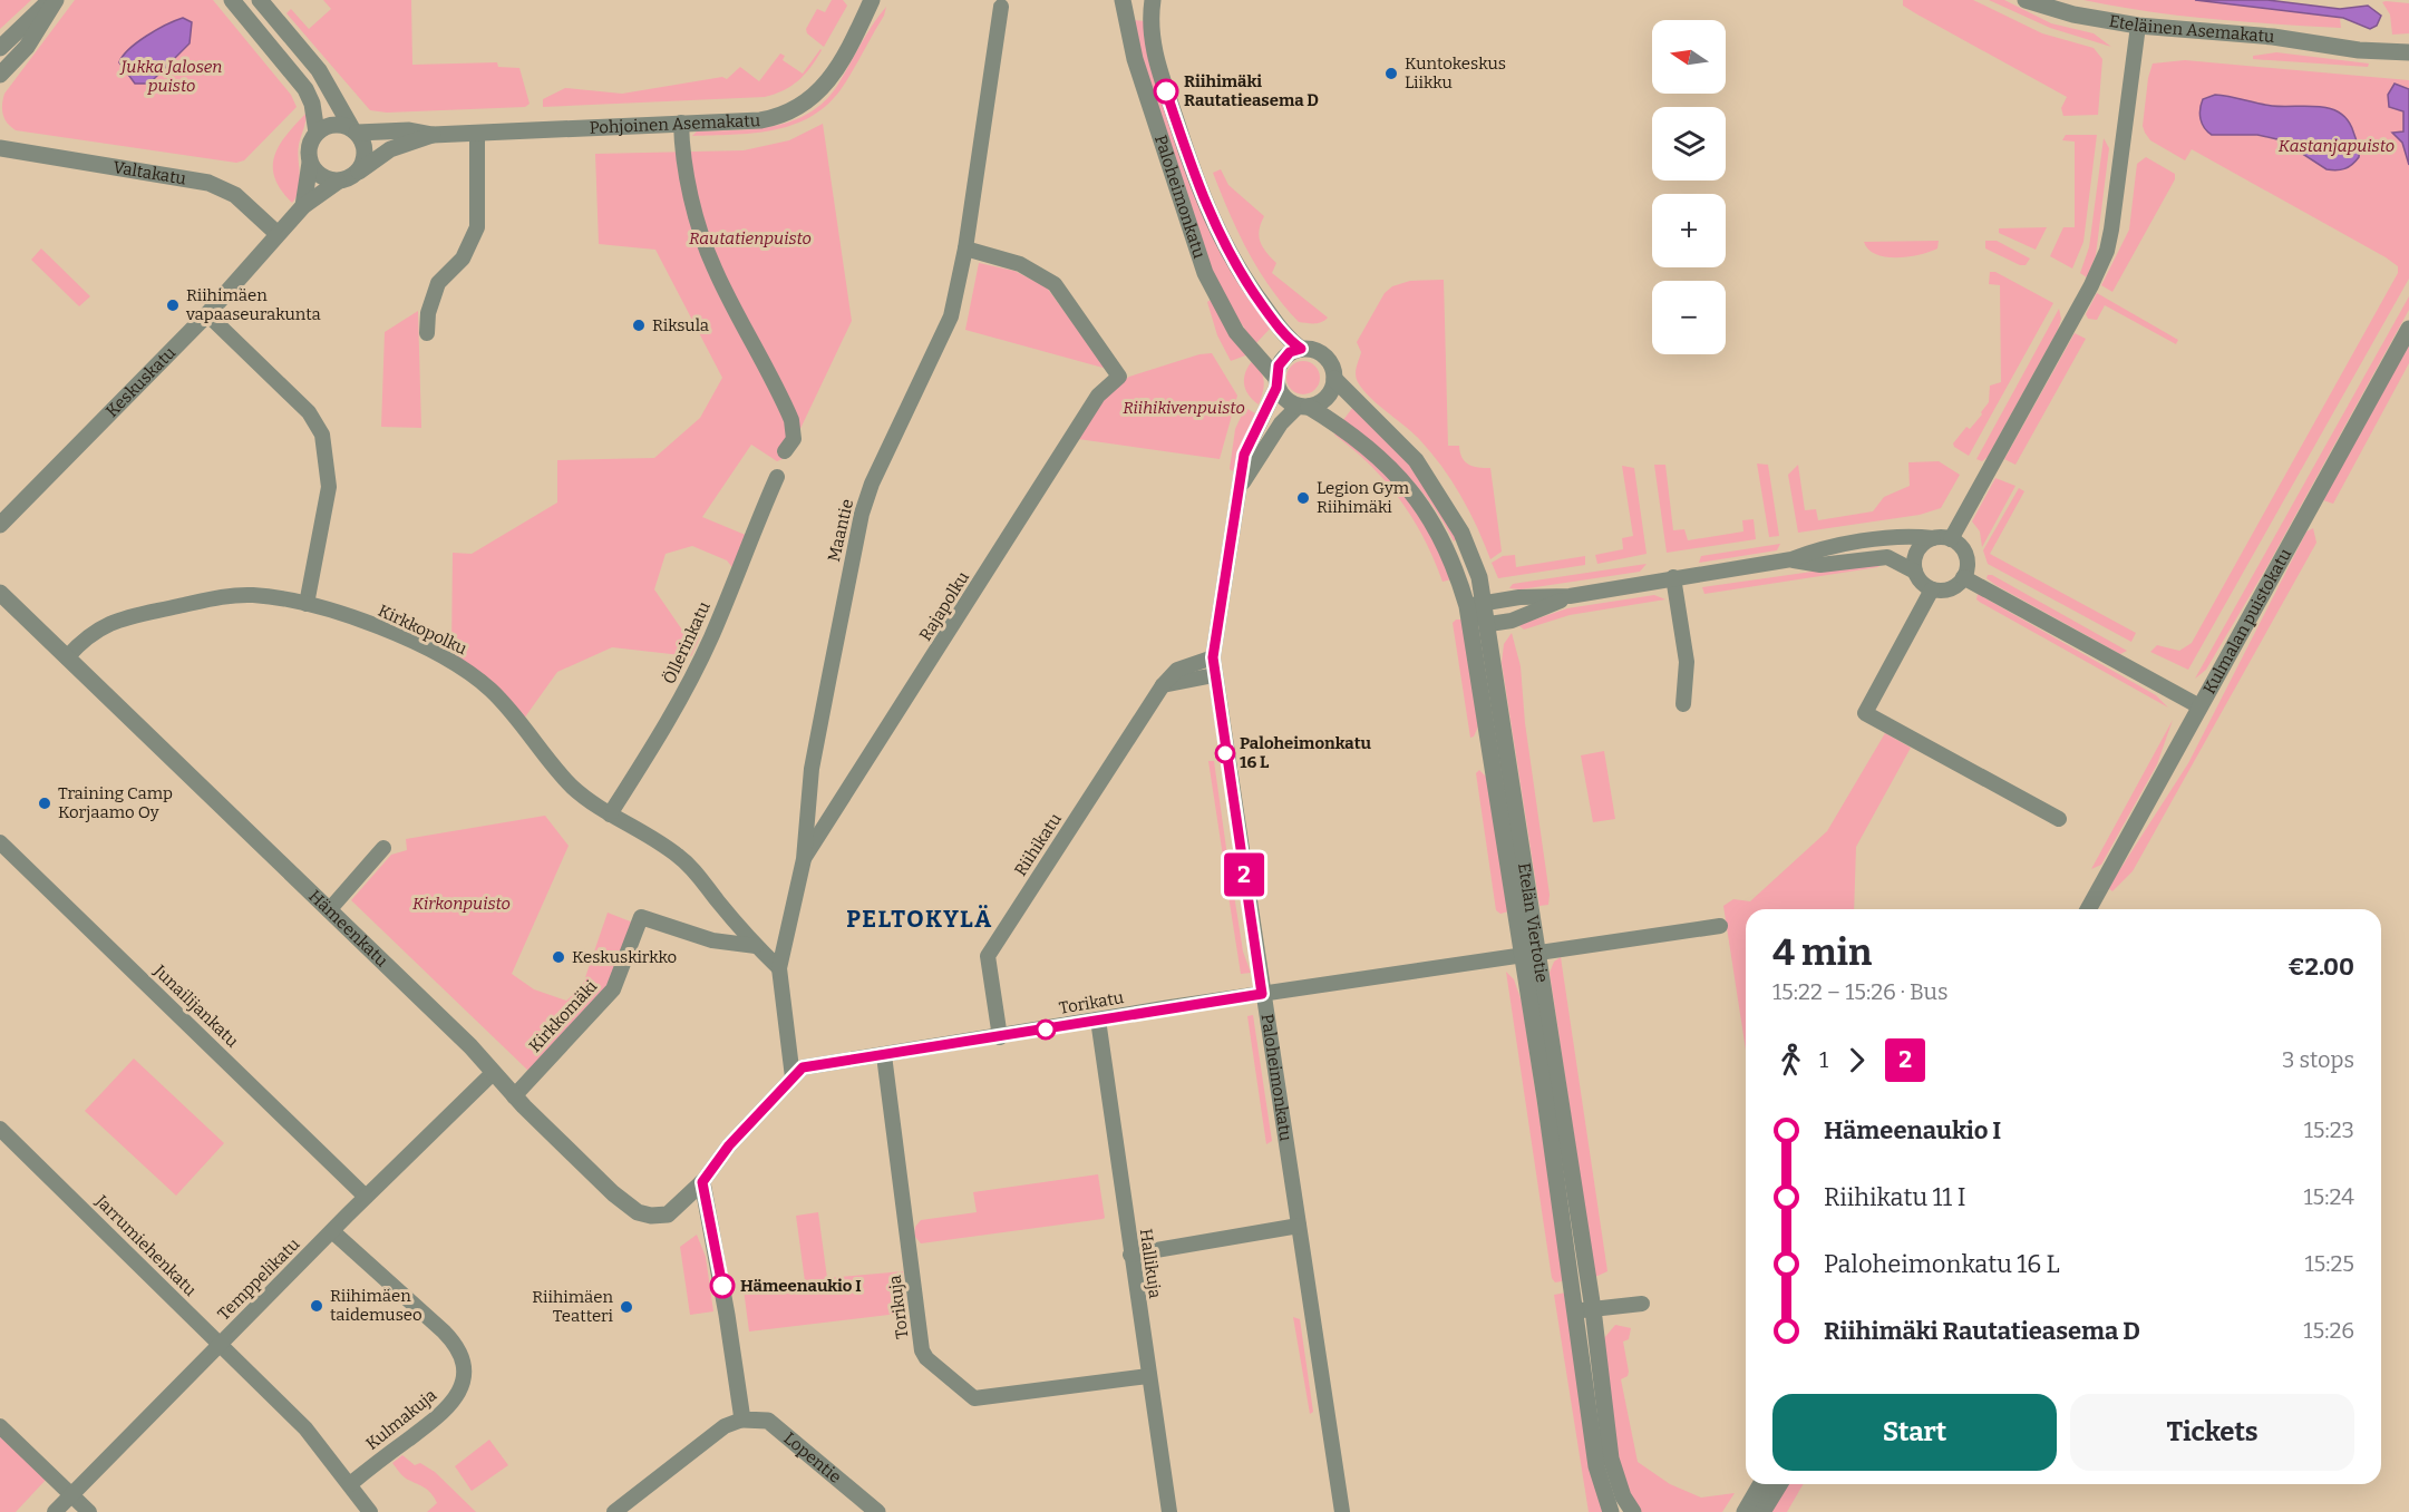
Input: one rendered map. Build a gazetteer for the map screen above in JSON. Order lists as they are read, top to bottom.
{
  "streets": {
    "street": [
      "Eteläinen Asemakatu",
      "Pohjoinen Asemakatu",
      "Valtakatu",
      "Paloheimonkatu",
      "Keskuskatu",
      "Maantie",
      "Rajapolku",
      "Kulmalan puistokatu",
      "Kirkkopolku",
      "Öllerinkatu",
      "Riihikatu",
      "Etelän Viertotie",
      "Hämeenkatu",
      "Torikatu",
      "Junailijankatu",
      "Kirkkomäki",
      "Jarrumiehenkatu",
      "Hallikuja",
      "Temppelikatu",
      "Torikuja",
      "Kulmakuja",
      "Lopentie"
    ]
  },
  "crossings": [
    ["Pohjoinen Asemakatu", "Keskuskatu"],
    ["Valtakatu", "Keskuskatu"],
    ["Paloheimonkatu", "Riihikatu"],
    ["Paloheimonkatu", "Etelän Viertotie"],
    ["Paloheimonkatu", "Torikatu"],
    ["Maantie", "Rajapolku"],
    ["Maantie", "Kirkkopolku"],
    ["Maantie", "Torikatu"],
    ["Kirkkopolku", "Öllerinkatu"],
    ["Kirkkopolku", "Hämeenkatu"],
    ["Kirkkopolku", "Kirkkomäki"],
    ["Riihikatu", "Torikatu"],
    ["Etelän Viertotie", "Torikatu"],
    ["Hämeenkatu", "Torikatu"],
    ["Hämeenkatu", "Kirkkomäki"],
    ["Hämeenkatu", "Temppelikatu"],
    ["Torikatu", "Hallikuja"],
    ["Torikatu", "Torikuja"],
    ["Junailijankatu", "Temppelikatu"],
    ["Jarrumiehenkatu", "Temppelikatu"],
    ["Jarrumiehenkatu", "Kulmakuja"],
    ["Hallikuja", "Torikuja"],
    ["Temppelikatu", "Kulmakuja"]
  ],
  "districts": ["PELTOKYLÄ"],
  "parks": [
    "Jukka Jalosen puisto",
    "Kastanjapuisto",
    "Rautatienpuisto",
    "Riihikivenpuisto",
    "Kirkonpuisto"
  ],
  "places": [
    "Kuntokeskus Liikku",
    "Riihimäki Rautatieasema D",
    "Riihimäen vapaaseurakunta",
    "Riksula",
    "Legion Gym Riihimäki",
    "Paloheimonkatu 16 L",
    "Training Camp Korjaamo Oy",
    "Keskuskirkko",
    "Hämeenaukio I",
    "Riihimäen taidemuseo",
    "Riihimäen Teatteri"
  ],
  "lines": ["bus line 2"],
  "north": "left",
  "page": {
    "on_map": "2",
    "map_buttons": ["+", "−"],
    "heading": ["4 min", "15:22 – 15:26 · Bus", "€2.00"],
    "legs": ["1", "2", "3 stops"],
    "list": [
      {
        "name": "Hämeenaukio I",
        "value": "15:23"
      },
      {
        "name": "Riihikatu 11 I",
        "value": "15:24"
      },
      {
        "name": "Paloheimonkatu 16 L",
        "value": "15:25"
      },
      {
        "name": "Riihimäki Rautatieasema D",
        "value": "15:26"
      }
    ],
    "buttons": ["Start", "Tickets"]
  }
}
